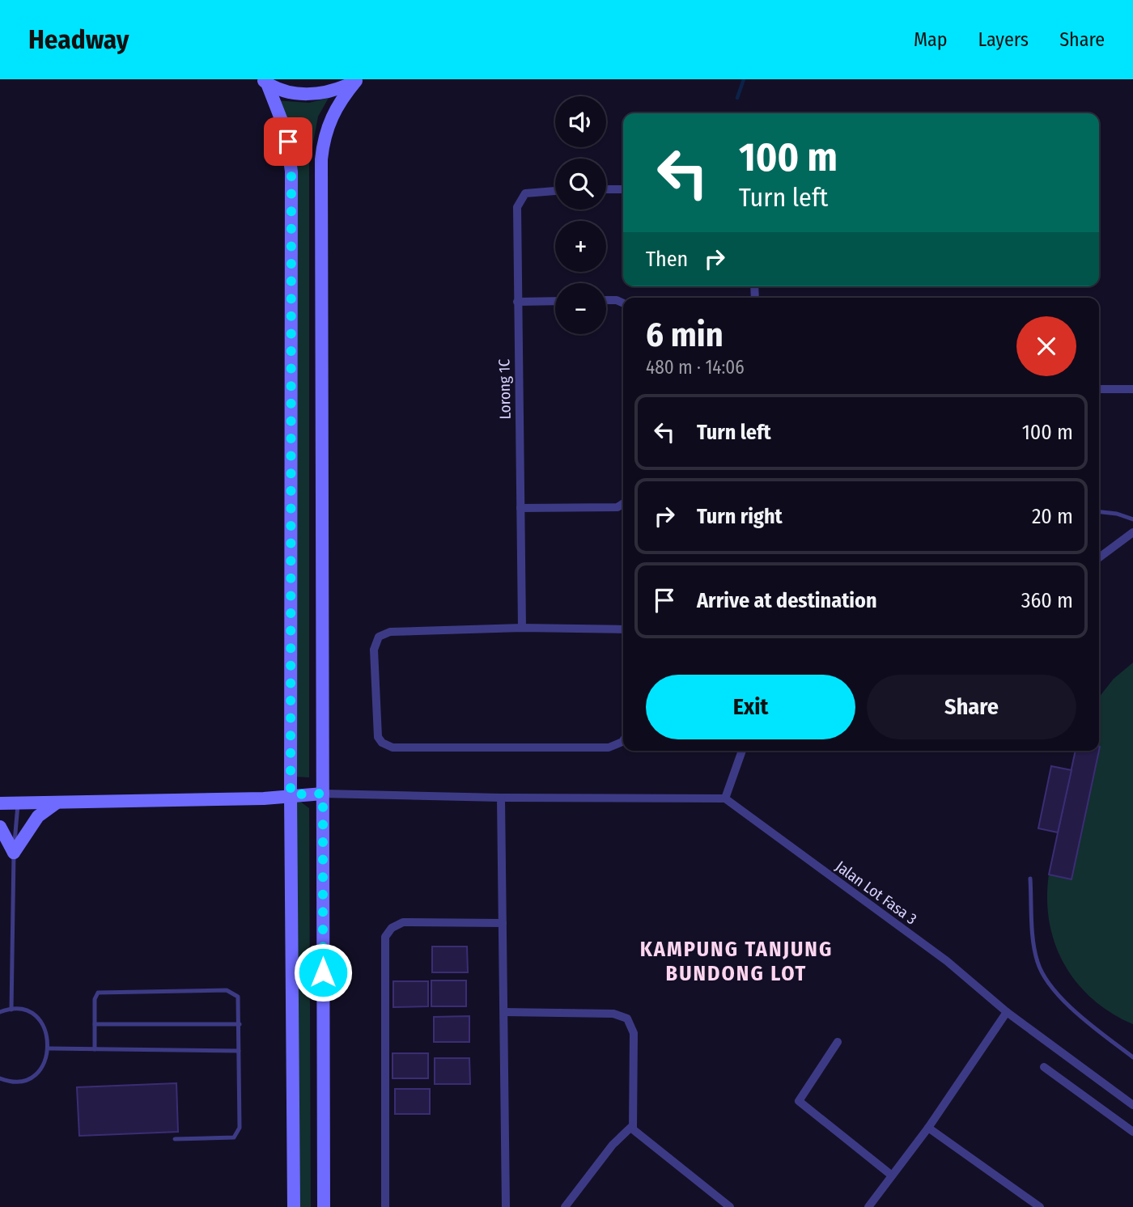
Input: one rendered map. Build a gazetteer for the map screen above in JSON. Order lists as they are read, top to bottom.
{
  "streets": {
    "street": ["Lorong 1C", "Jalan Lot Fasa 3"]
  },
  "districts": ["KAMPUNG TANJUNG BUNDONG LOT"],
  "page": {
    "header": "Headway",
    "nav": ["Map", "Layers", "Share"],
    "map_buttons": ["+", "−"],
    "turn": ["100 m", "Turn left"],
    "then": "Then",
    "heading": ["6 min", "480 m · 14:06"],
    "list": [
      {
        "name": "Turn left",
        "value": "100 m"
      },
      {
        "name": "Turn right",
        "value": "20 m"
      },
      {
        "name": "Arrive at destination",
        "value": "360 m"
      }
    ],
    "buttons": ["Exit", "Share"]
  }
}
